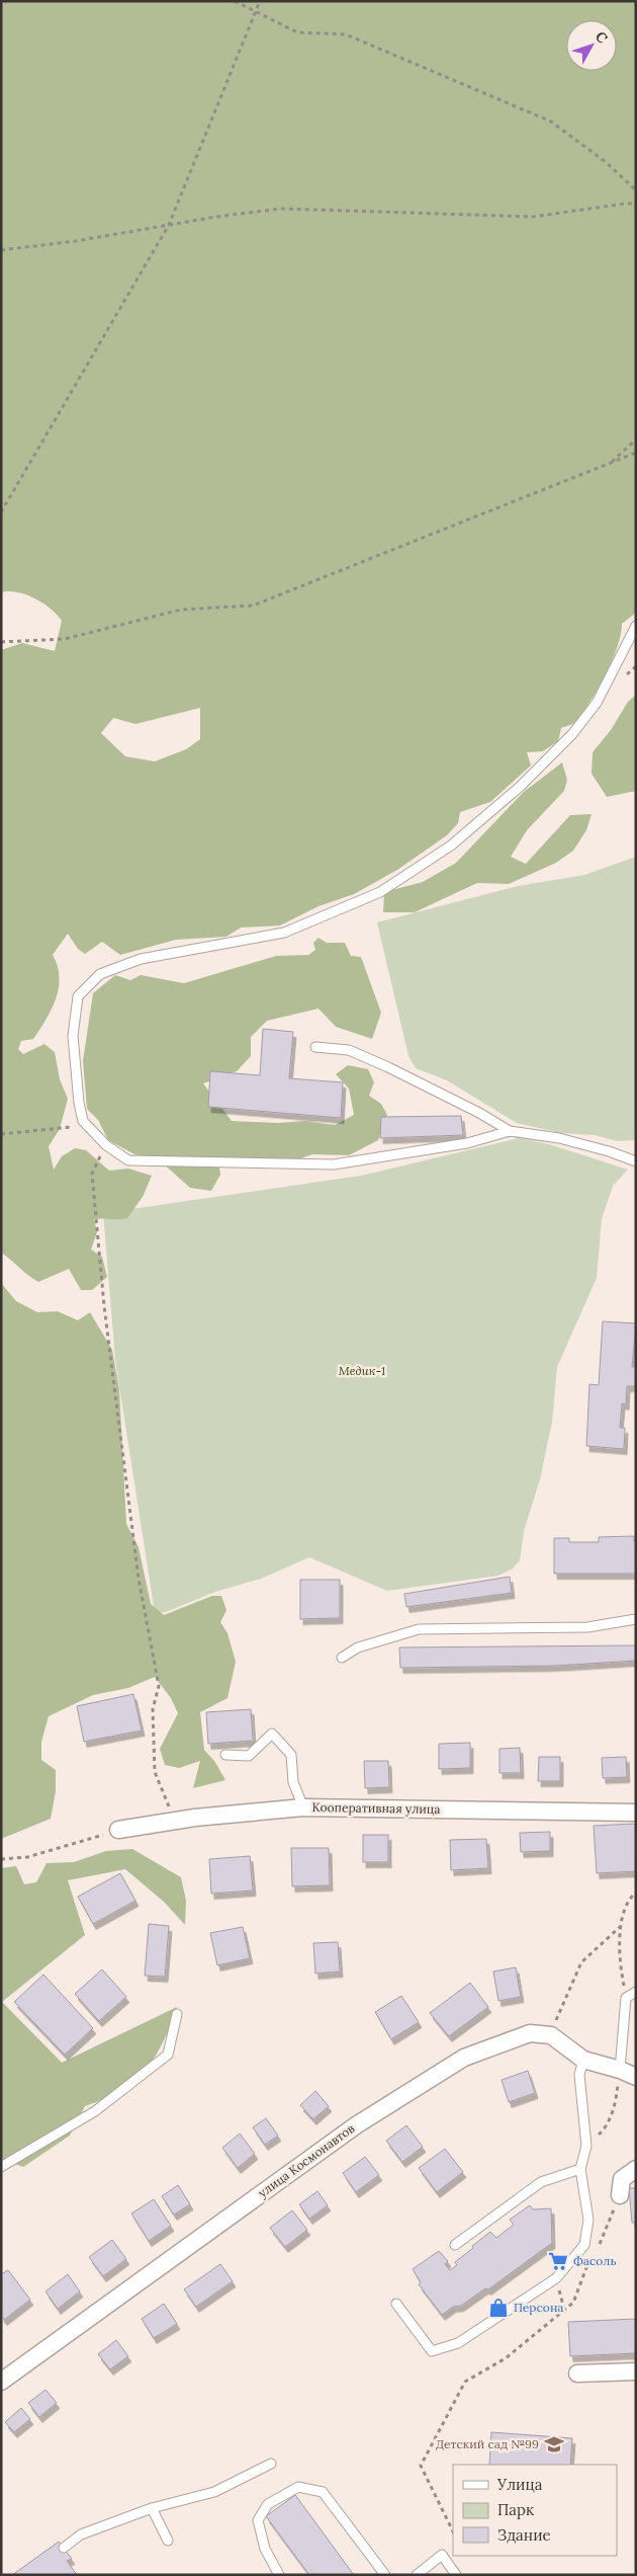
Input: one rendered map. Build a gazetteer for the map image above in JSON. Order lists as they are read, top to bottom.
{
  "streets": {
    "street": ["Кооперативная улица", "улица Космонавтов"]
  },
  "parks": ["Медик-1"],
  "places": {
    "supermarket": ["Фасоль"],
    "shop": ["Персона"],
    "school or university": ["Детский сад №99"]
  },
  "legend": ["Улица", "Парк", "Здание"],
  "north": "top right"
}
